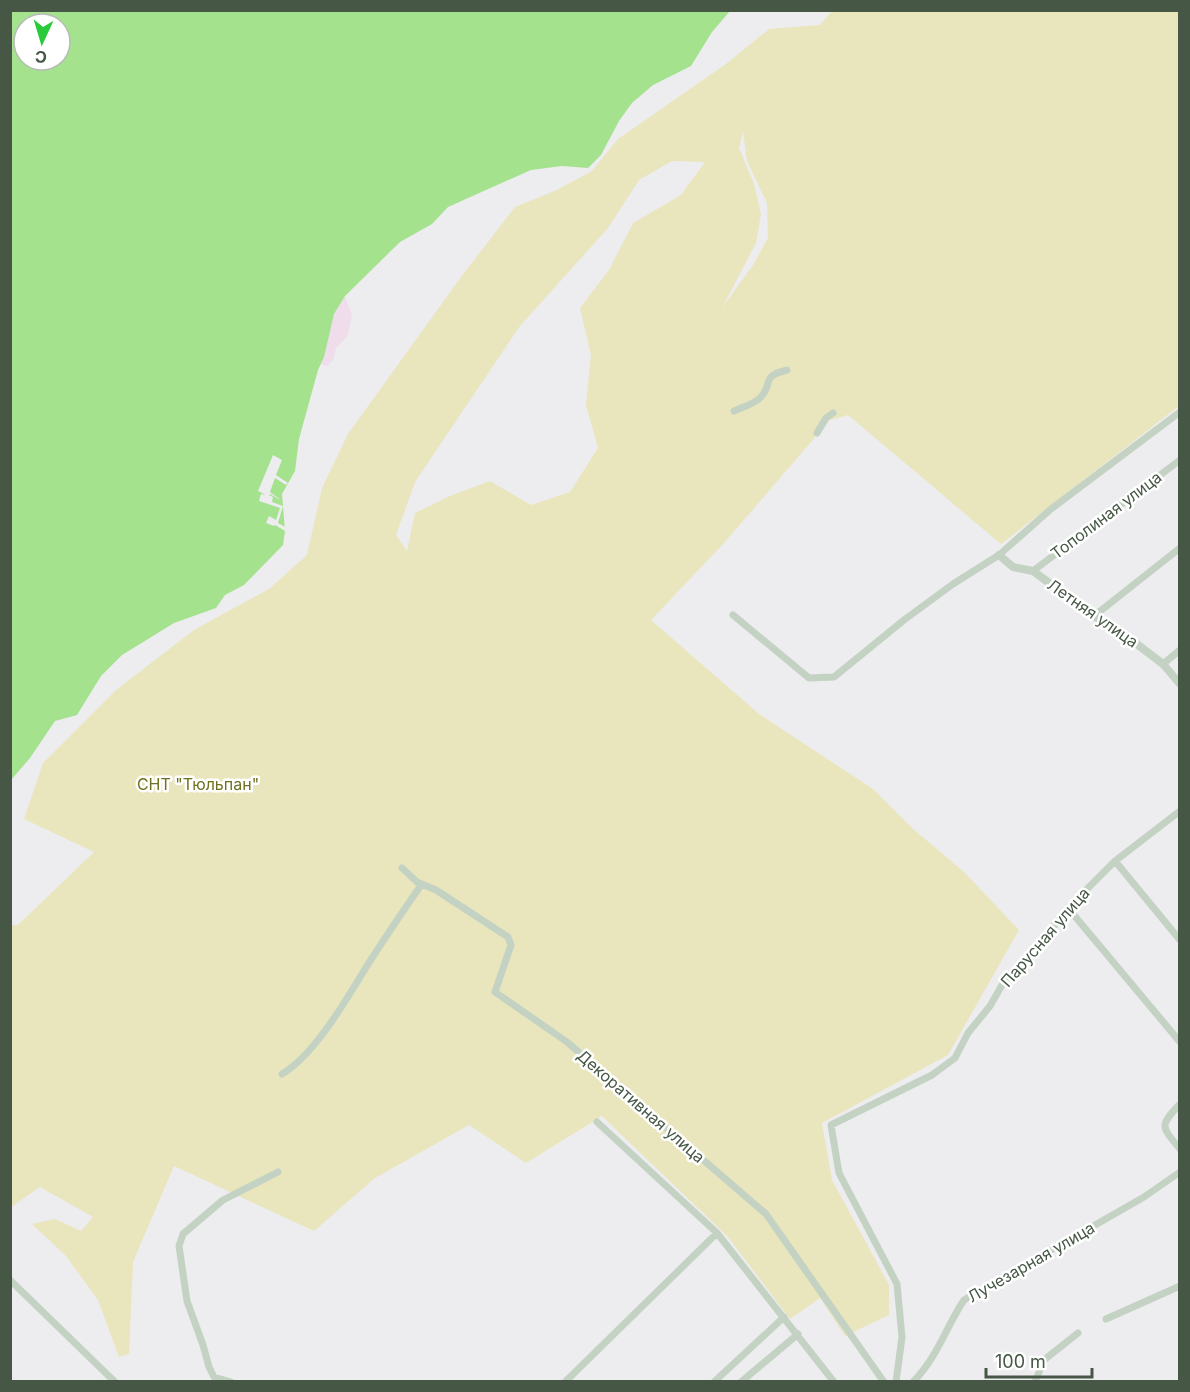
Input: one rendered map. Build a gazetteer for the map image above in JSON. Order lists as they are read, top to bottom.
{
  "streets": {
    "street": [
      "Тополиная улица",
      "Летняя улица",
      "Парусная улица",
      "Декоративная улица",
      "Лучезарная улица"
    ]
  },
  "crossings": [
    ["Тополиная улица", "Летняя улица"]
  ],
  "parks": ["СНТ \"Тюльпан\""],
  "scale_bar": "100 m",
  "north": "bottom"
}
